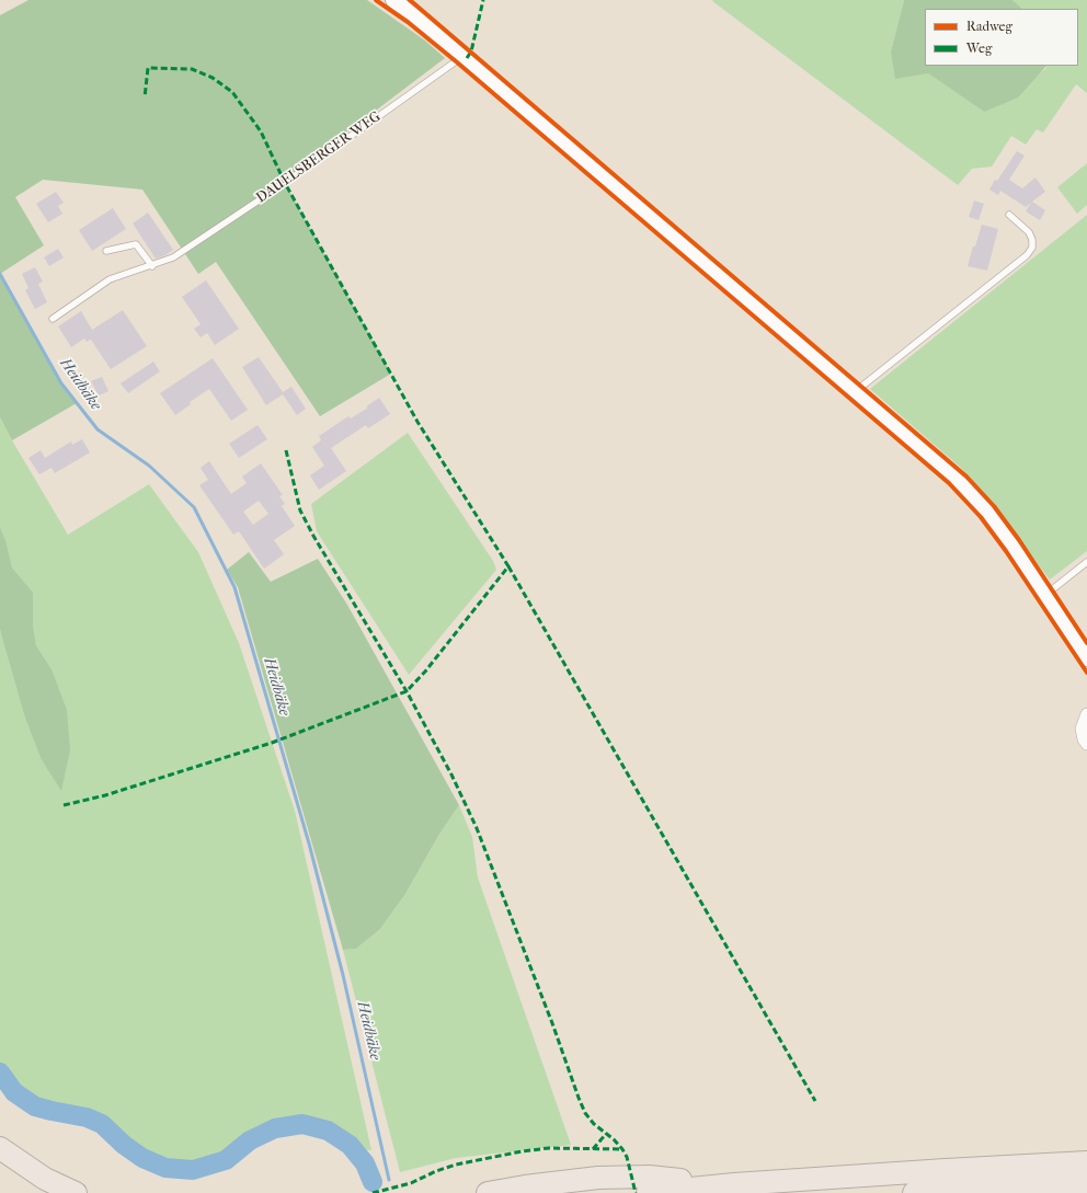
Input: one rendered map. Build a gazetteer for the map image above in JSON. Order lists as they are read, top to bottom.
{
  "streets": {
    "lane": ["DAUELSBERGER WEG"]
  },
  "water": ["Heidbäke"],
  "legend": ["Radweg", "Weg"]
}
